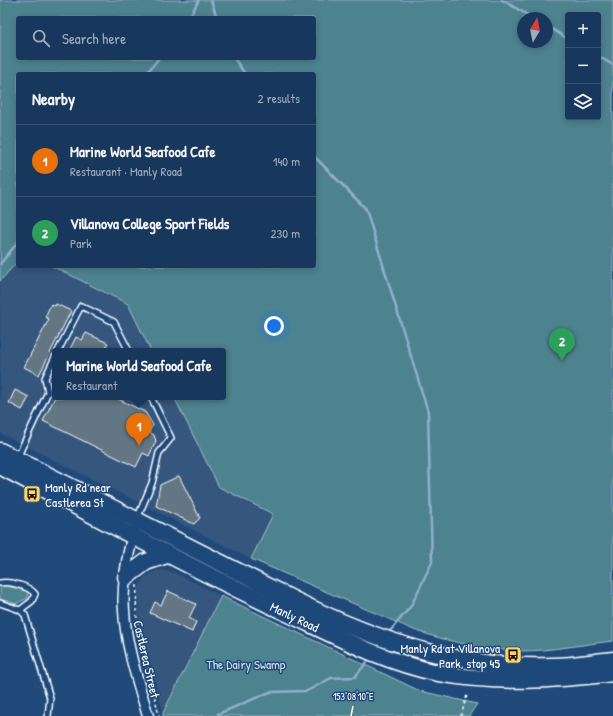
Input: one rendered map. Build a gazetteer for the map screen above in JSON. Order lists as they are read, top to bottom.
{
  "streets": {
    "main road": ["Manly Road"],
    "street": ["Castlerea Street"]
  },
  "crossings": [
    ["Manly Road", "Castlerea Street"]
  ],
  "parks": ["The Dairy Swamp"],
  "places": {
    "bus stop": ["Manly Rd near Castlerea St", "Manly Rd at Villanova Park, stop 45"]
  },
  "north": "top",
  "page": {
    "map_buttons": ["+", "−"],
    "search": "Search here",
    "heading": ["Nearby", "2 results"],
    "list": [
      {
        "mark": "1",
        "name": "Marine World Seafood Cafe",
        "note": "Restaurant · Manly Road",
        "value": "140 m"
      },
      {
        "mark": "2",
        "name": "Villanova College Sport Fields",
        "note": "Park",
        "value": "230 m"
      }
    ],
    "pins": ["2", "1"],
    "popup": ["Marine World Seafood Cafe", "Restaurant"]
  },
  "coordinates": ["153°08'10\"E"]
}
